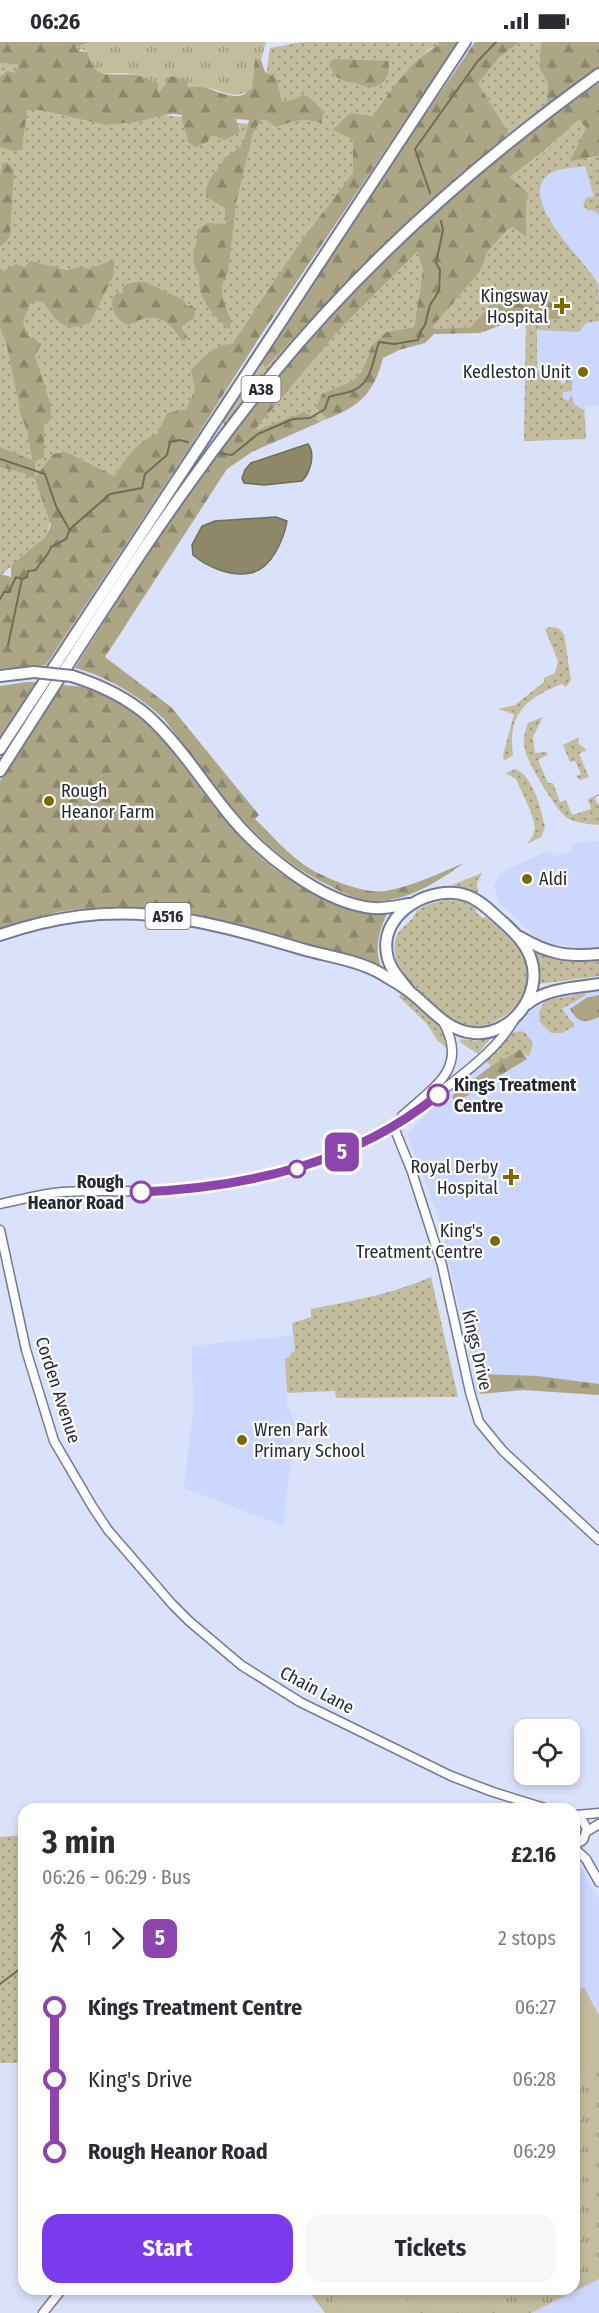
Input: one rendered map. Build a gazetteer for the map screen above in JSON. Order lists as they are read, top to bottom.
{
  "streets": {
    "highway": ["A38", "A516"],
    "main road": ["Kings Drive", "Corden Avenue", "Chain Lane"]
  },
  "crossings": [
    ["Corden Avenue", "Chain Lane"]
  ],
  "places": {
    "health": ["Kingsway Hospital", "Royal Derby Hospital"],
    "other": [
      "Kedleston Unit",
      "Rough Heanor Farm",
      "Aldi",
      "Kings Treatment Centre",
      "Rough Heanor Road",
      "King's Treatment Centre",
      "Wren Park Primary School"
    ]
  },
  "lines": ["bus line 5"],
  "page": {
    "status": "06:26",
    "on_map": "5",
    "heading": ["3 min", "06:26 – 06:29 · Bus", "£2.16"],
    "legs": ["1", "5", "2 stops"],
    "list": [
      {
        "name": "Kings Treatment Centre",
        "value": "06:27"
      },
      {
        "name": "King's Drive",
        "value": "06:28"
      },
      {
        "name": "Rough Heanor Road",
        "value": "06:29"
      }
    ],
    "buttons": ["Start", "Tickets"]
  }
}
